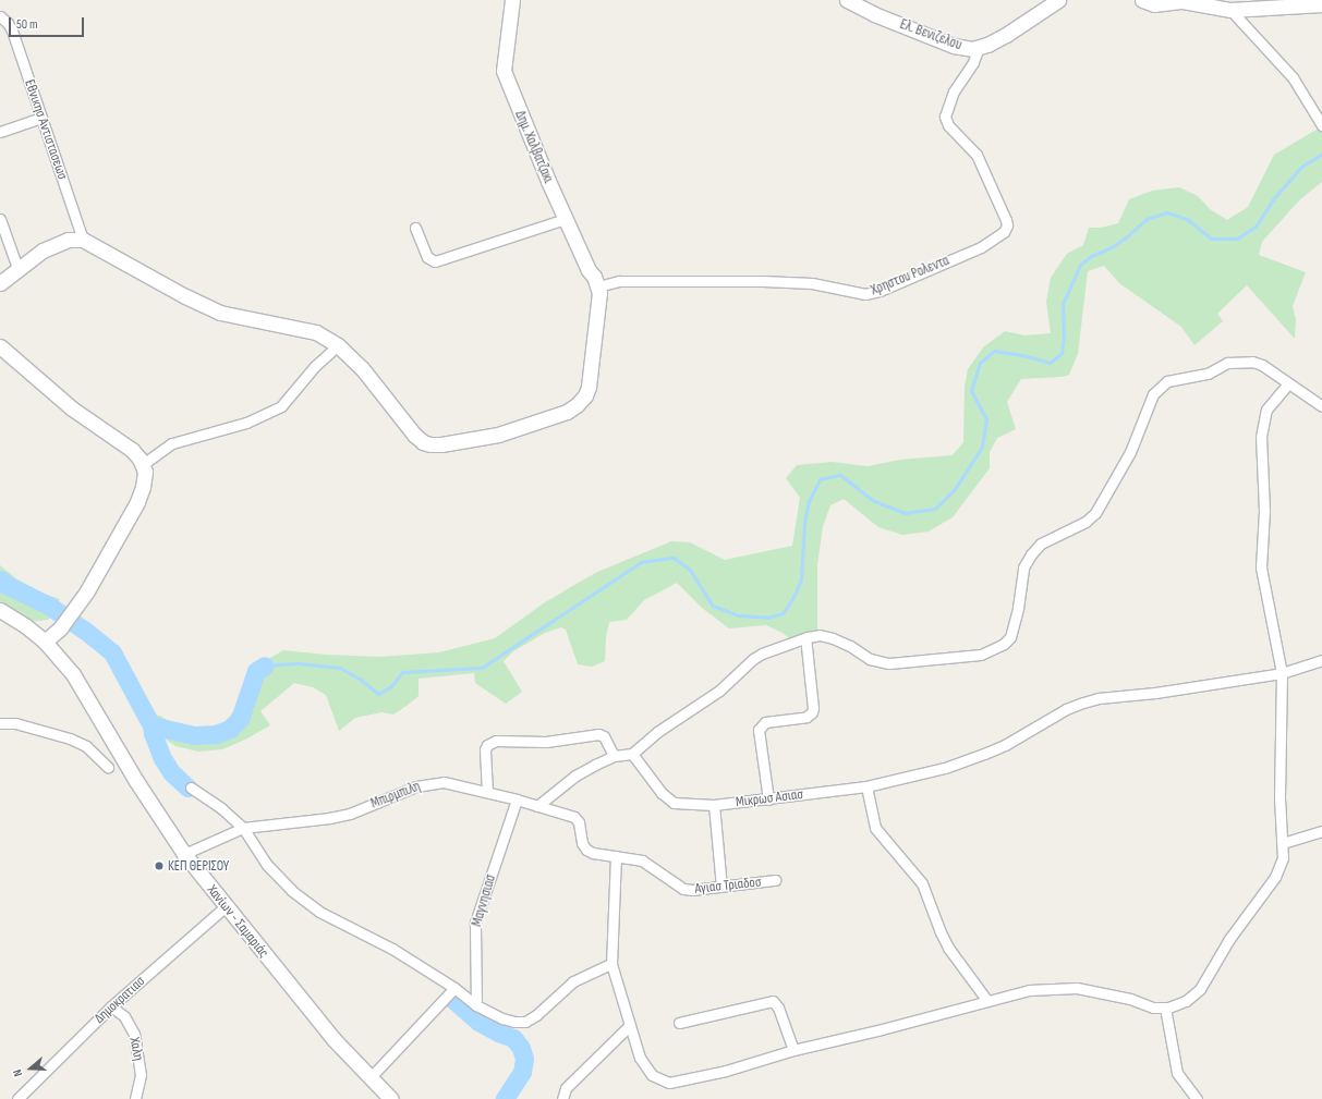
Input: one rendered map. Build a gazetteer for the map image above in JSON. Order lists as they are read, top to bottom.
{
  "streets": {
    "street": [
      "Ελ. Βενιζελου",
      "Εθνικησ Αντιστασεωσ",
      "Δημ. Χαλβατζακι",
      "Χρηστου Ρολεντα",
      "Μπιρμπιλη",
      "Μικρωσ Ασιασ",
      "Αγιασ Τριαδοσ",
      "Μαγνησιασ",
      "Χανίων - Σαμαριάς",
      "Δημοκρατιασ",
      "Χαλη"
    ]
  },
  "crossings": [
    ["Ελ. Βενιζελου", "Χρηστου Ρολεντα"],
    ["Δημ. Χαλβατζακι", "Χρηστου Ρολεντα"],
    ["Μπιρμπιλη", "Αγιασ Τριαδοσ"],
    ["Μπιρμπιλη", "Μαγνησιασ"],
    ["Μπιρμπιλη", "Χανίων - Σαμαριάς"],
    ["Χανίων - Σαμαριάς", "Δημοκρατιασ"],
    ["Δημοκρατιασ", "Χαλη"]
  ],
  "places": ["ΚΕΠ ΘΕΡΙΣΟΥ"],
  "scale_bar": "50 m",
  "north": "left"
}
